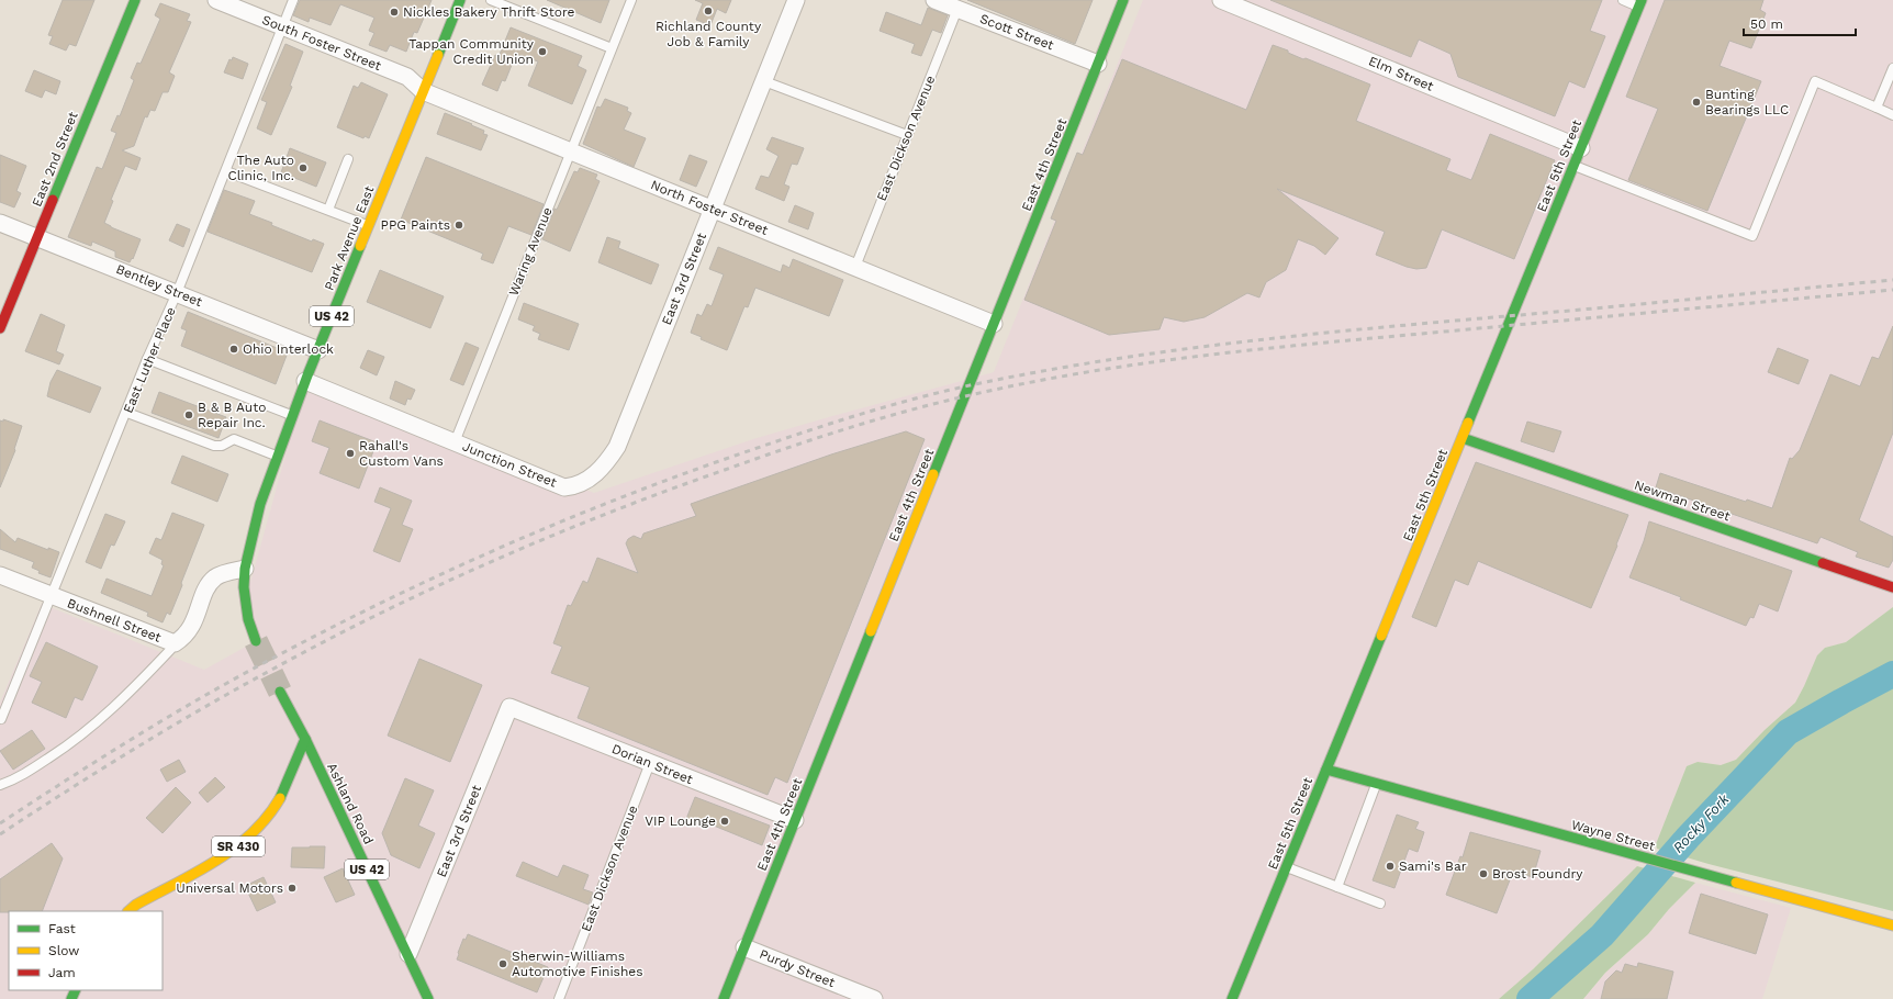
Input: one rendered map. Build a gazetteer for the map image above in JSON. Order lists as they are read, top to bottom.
{
  "streets": {
    "main road": [
      "East 2nd Street",
      "East 4th Street",
      "East 5th Street",
      "Park Avenue East",
      "US 42",
      "Newman Street",
      "Ashland Road",
      "Wayne Street",
      "SR 430"
    ],
    "street": [
      "Scott Street",
      "South Foster Street",
      "Elm Street",
      "North Foster Street",
      "East 3rd Street",
      "Bentley Street",
      "Junction Street",
      "Bushnell Street",
      "Dorian Street",
      "Purdy Street"
    ],
    "lane": ["East Dickson Avenue", "Waring Avenue", "East Luther Place"]
  },
  "crossings": [
    ["Scott Street", "East Dickson Avenue"],
    ["Scott Street", "East 4th Street"],
    ["South Foster Street", "North Foster Street"],
    ["South Foster Street", "Park Avenue East"],
    ["South Foster Street", "East Luther Place"],
    ["Elm Street", "East 5th Street"],
    ["East Dickson Avenue", "North Foster Street"],
    ["East Dickson Avenue", "Dorian Street"],
    ["East 2nd Street", "Bentley Street"],
    ["East 4th Street", "North Foster Street"],
    ["East 4th Street", "Dorian Street"],
    ["East 4th Street", "Purdy Street"],
    ["East 5th Street", "Newman Street"],
    ["East 5th Street", "Wayne Street"],
    ["North Foster Street", "Park Avenue East"],
    ["North Foster Street", "Waring Avenue"],
    ["North Foster Street", "East 3rd Street"],
    ["Park Avenue East", "Bentley Street"],
    ["Park Avenue East", "Junction Street"],
    ["Park Avenue East", "Bushnell Street"],
    ["Waring Avenue", "Junction Street"],
    ["East 3rd Street", "Junction Street"],
    ["East 3rd Street", "Dorian Street"],
    ["East 3rd Street", "Ashland Road"],
    ["Bentley Street", "East Luther Place"],
    ["US 42", "Ashland Road"],
    ["US 42", "SR 430"],
    ["East Luther Place", "Bushnell Street"],
    ["Ashland Road", "SR 430"]
  ],
  "water": ["Rocky Fork"],
  "places": [
    "Richland County Job & Family",
    "Nickles Bakery Thrift Store",
    "Tappan Community Credit Union",
    "Bunting Bearings LLC",
    "The Auto Clinic, Inc.",
    "PPG Paints",
    "Ohio Interlock",
    "B & B Auto Repair Inc.",
    "Rahall's Custom Vans",
    "VIP Lounge",
    "Sami's Bar",
    "Brost Foundry",
    "Universal Motors",
    "Sherwin-Williams Automotive Finishes"
  ],
  "legend": ["Fast", "Slow", "Jam"],
  "scale_bar": "50 m"
}
